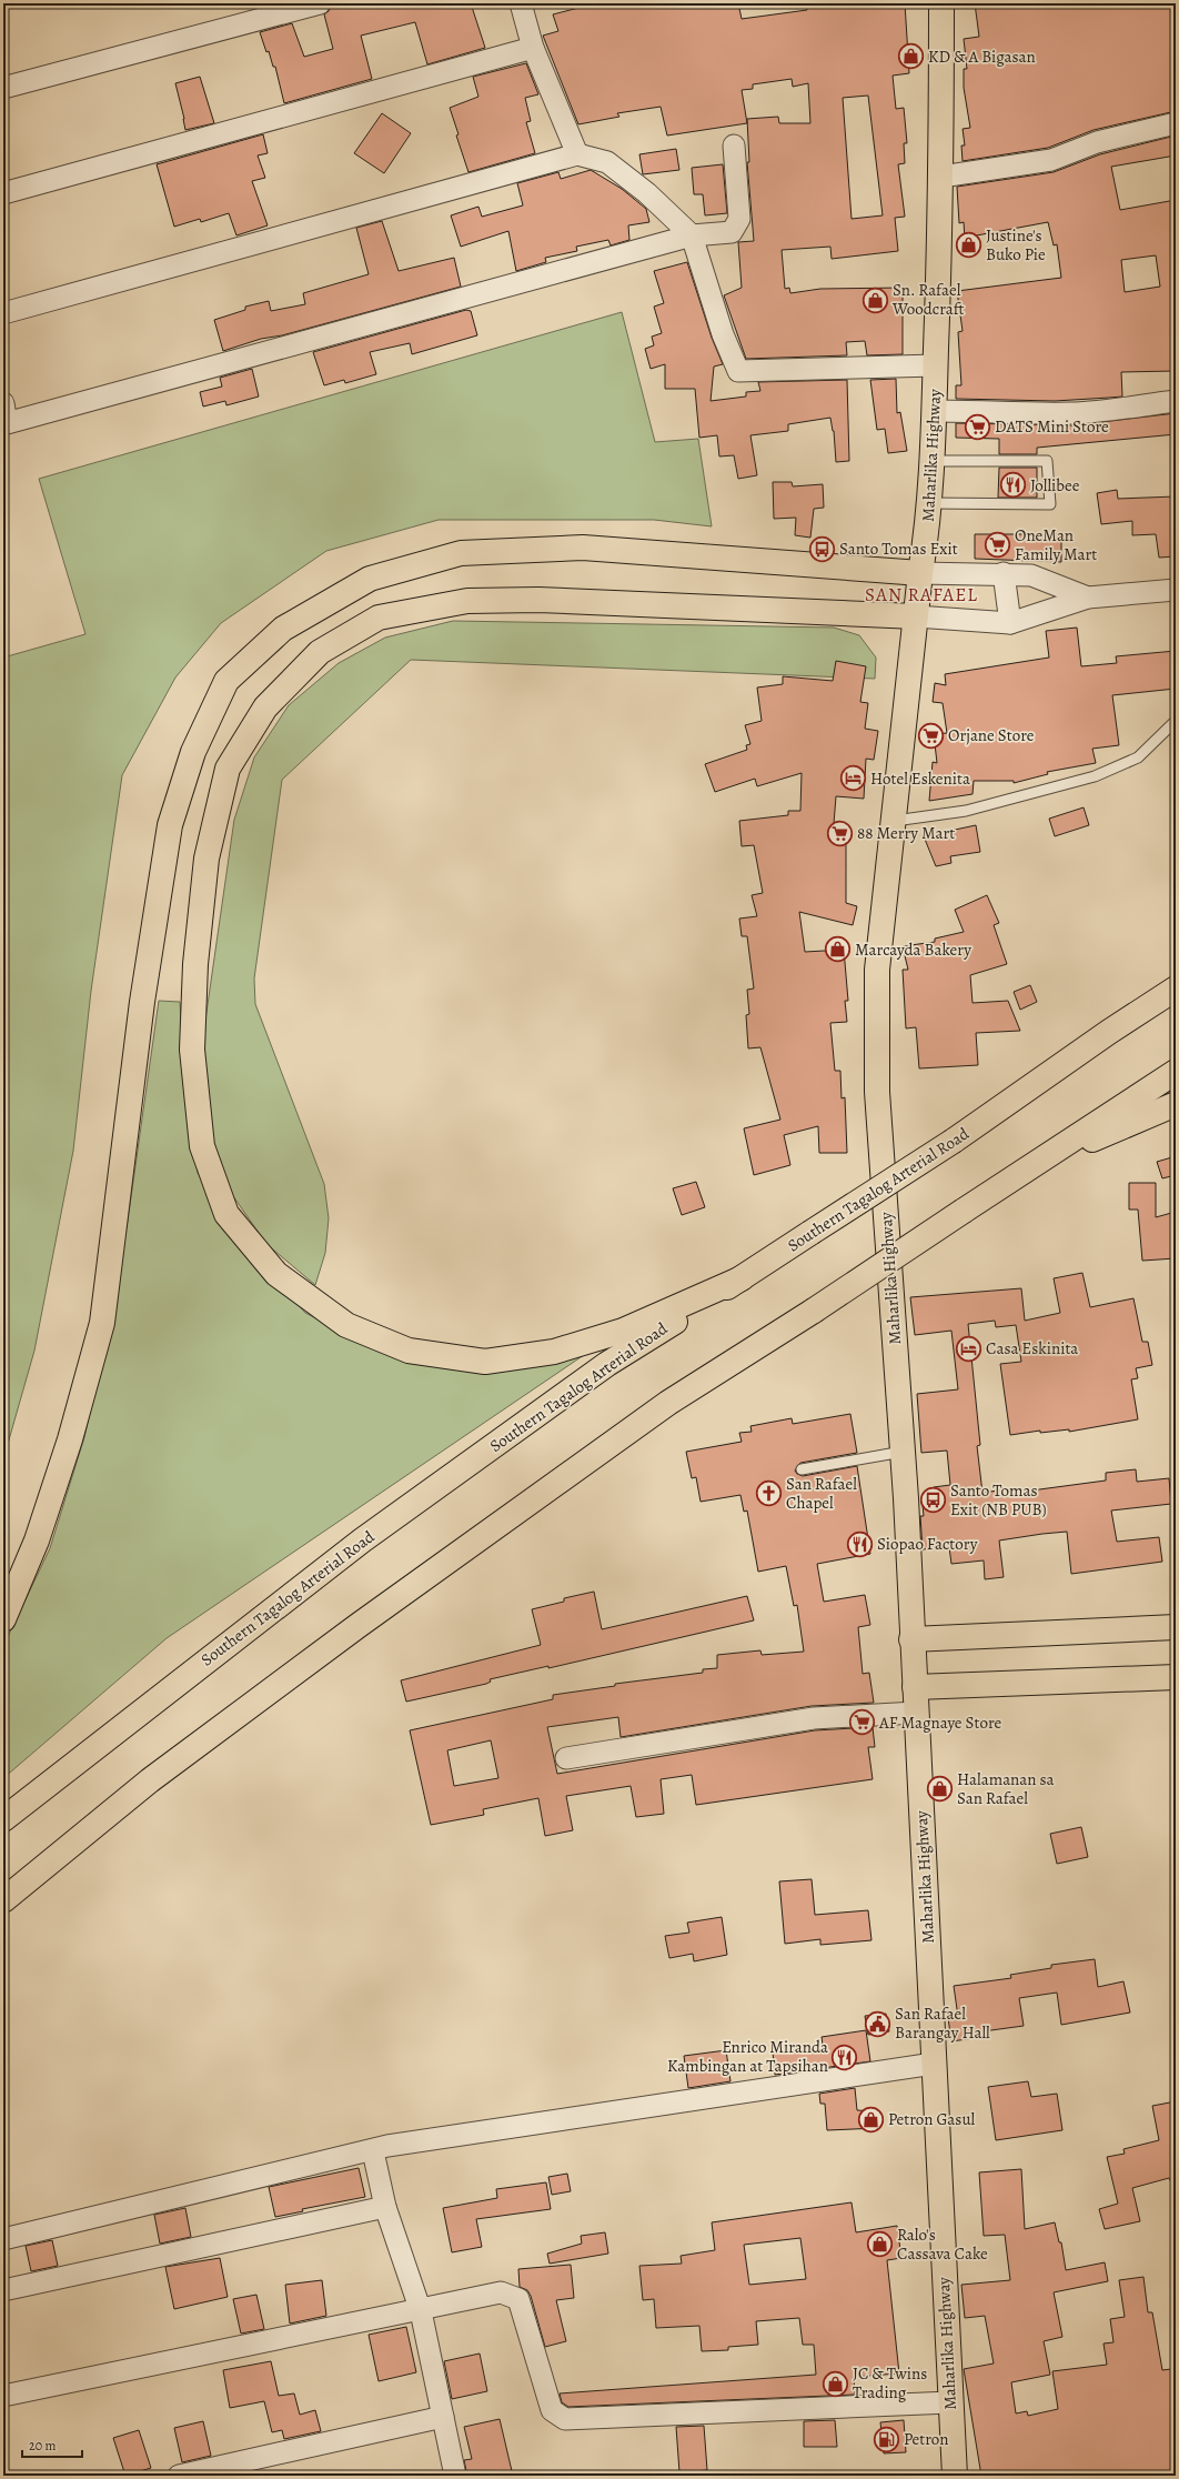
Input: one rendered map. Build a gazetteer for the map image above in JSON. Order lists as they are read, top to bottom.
{
  "streets": {
    "highway": ["Maharlika Highway", "Southern Tagalog Arterial Road"]
  },
  "districts": ["SAN RAFAEL"],
  "places": {
    "shop": [
      "KD & A Bigasan",
      "Justine's Buko Pie",
      "Sn. Rafael Woodcraft",
      "Marcayda Bakery",
      "Halamanan sa San Rafael",
      "Petron Gasul",
      "Ralo's Cassava Cake",
      "JC & Twins Trading"
    ],
    "supermarket": [
      "DATS Mini Store",
      "OneMan Family Mart",
      "Orjane Store",
      "88 Merry Mart",
      "AF Magnaye Store"
    ],
    "restaurant": ["Jollibee", "Siopao Factory", "Enrico Miranda Kambingan at Tapsihan"],
    "bus stop": ["Santo Tomas Exit", "Santo Tomas Exit (NB PUB)"],
    "hotel": ["Hotel Eskenita", "Casa Eskinita"],
    "church": ["San Rafael Chapel"],
    "public building": ["San Rafael Barangay Hall"],
    "fuel station": ["Petron"]
  },
  "scale_bar": "20 m"
}
